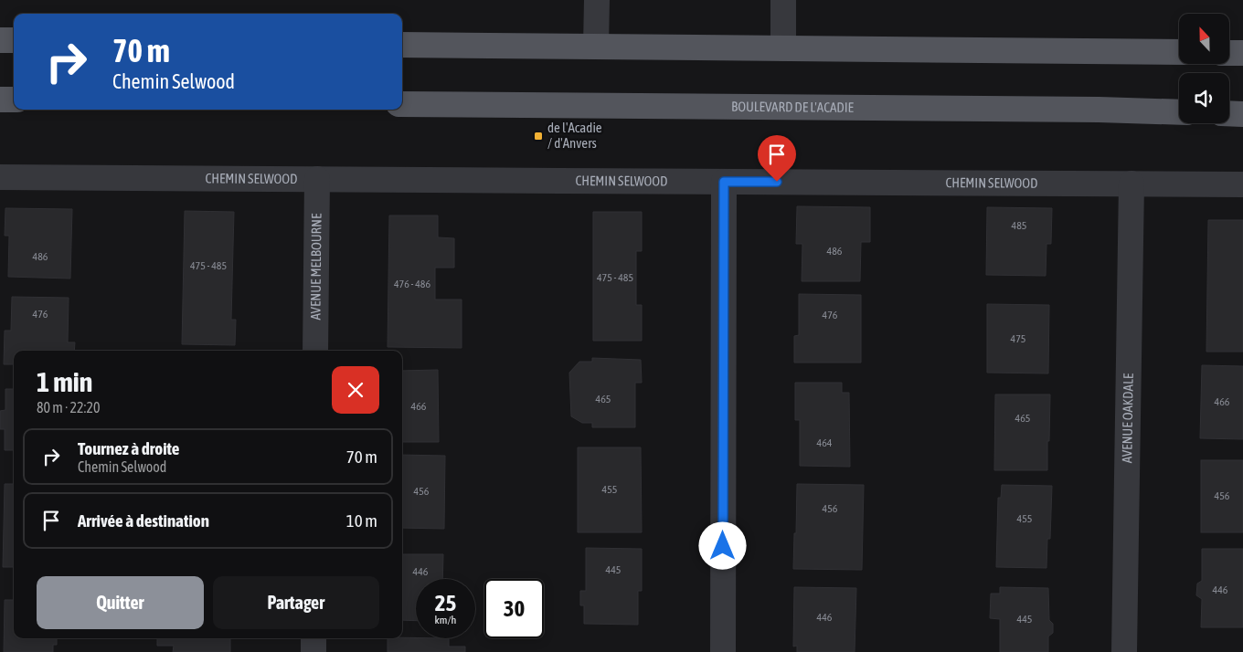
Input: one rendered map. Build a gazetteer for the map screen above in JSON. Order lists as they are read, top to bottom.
{
  "streets": {
    "main road": ["BOULEVARD DE L'ACADIE"],
    "street": ["CHEMIN SELWOOD", "AVENUE MELBOURNE", "AVENUE OAKDALE"]
  },
  "crossings": [
    ["CHEMIN SELWOOD", "AVENUE MELBOURNE"],
    ["CHEMIN SELWOOD", "AVENUE OAKDALE"]
  ],
  "places": {
    "transit": ["de l'Acadie / d'Anvers"]
  },
  "house_numbers": [
    "485",
    "486",
    "486",
    "475 - 485",
    "475 - 485",
    "476 - 486",
    "476",
    "476",
    "475",
    "465",
    "466",
    "466",
    "465",
    "464",
    "455",
    "456",
    "456",
    "456",
    "455",
    "445",
    "446",
    "446",
    "446",
    "445"
  ],
  "north": "top",
  "page": {
    "turn": ["70 m", "Chemin Selwood"],
    "heading": ["1 min", "80 m · 22:20"],
    "list": [
      {
        "name": "Tournez à droite",
        "note": "Chemin Selwood",
        "value": "70 m"
      },
      {
        "name": "Arrivée à destination",
        "value": "10 m"
      }
    ],
    "buttons": ["Quitter", "Partager"],
    "speed": "25 km/h",
    "limit": "30"
  }
}
